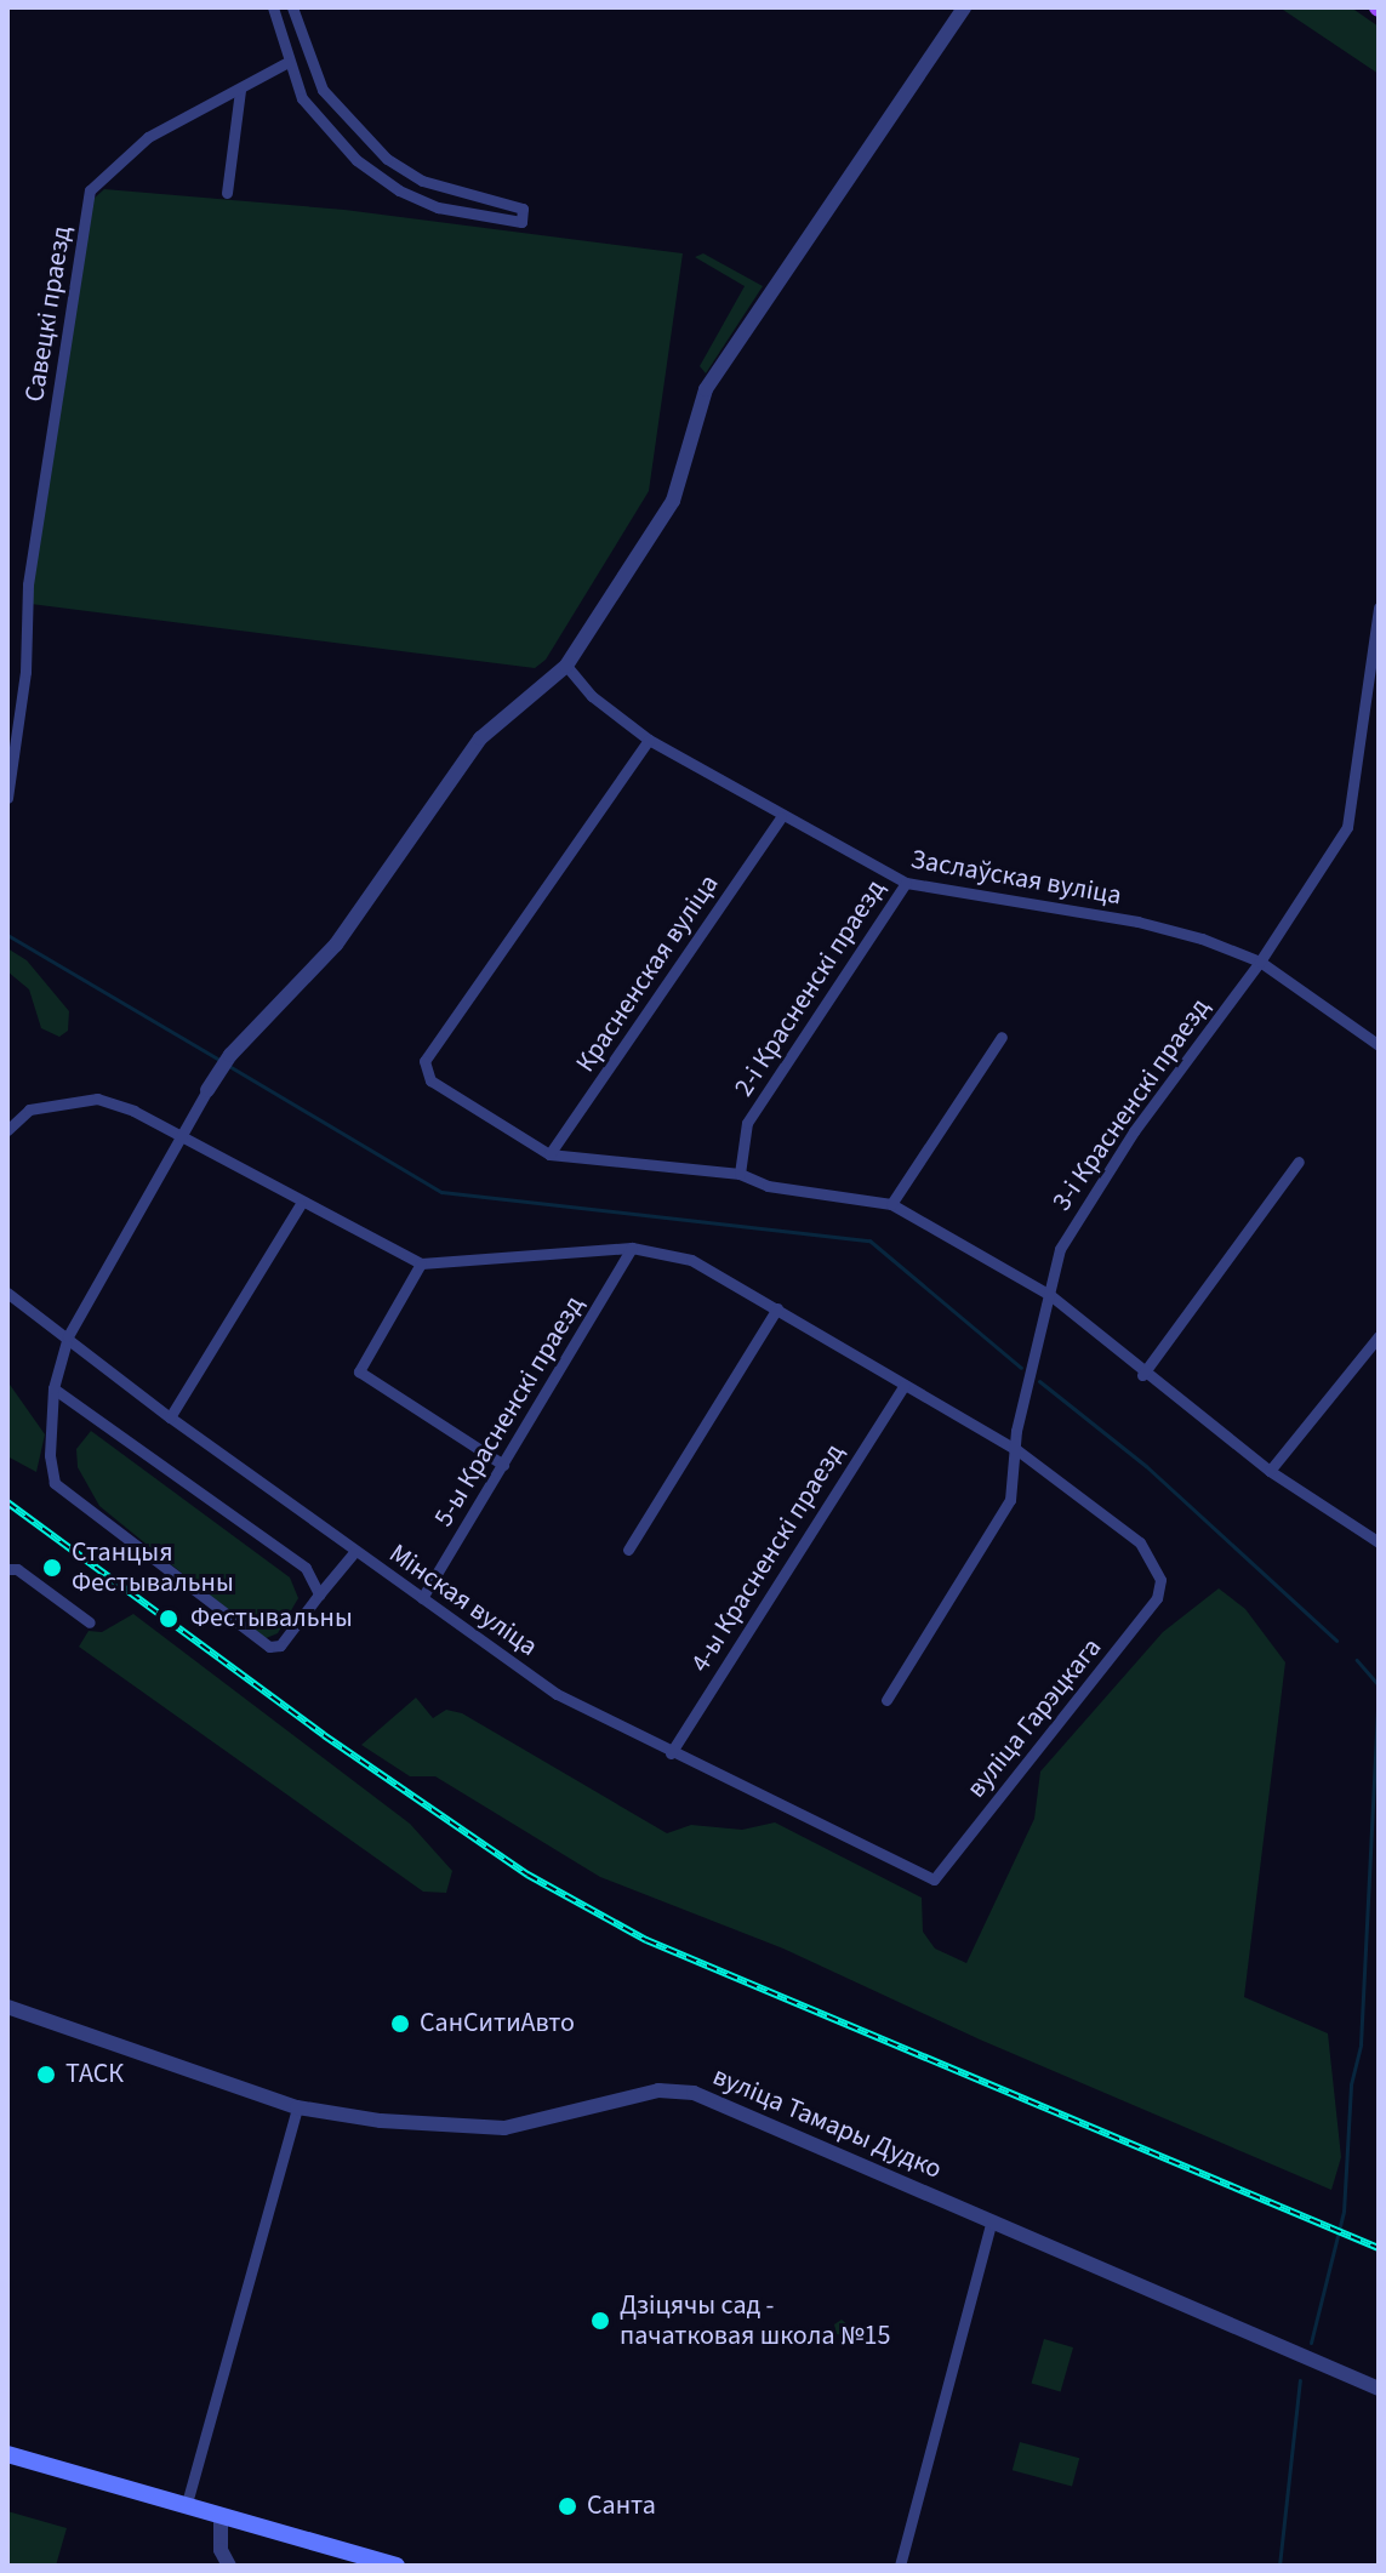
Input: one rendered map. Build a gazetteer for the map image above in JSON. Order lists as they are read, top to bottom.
{
  "streets": {
    "street": [
      "Савецкі праезд",
      "Заслаўская вуліца",
      "Красненская вуліца",
      "2-і Красненскі праезд",
      "3-і Красненскі праезд",
      "5-ы Красненскі праезд",
      "4-ы Красненскі праезд",
      "Мінская вуліца",
      "вуліца Гарэцкага",
      "вуліца Тамары Дудко"
    ]
  },
  "crossings": [
    ["Заслаўская вуліца", "Красненская вуліца"],
    ["Заслаўская вуліца", "2-і Красненскі праезд"],
    ["Заслаўская вуліца", "3-і Красненскі праезд"],
    ["3-і Красненскі праезд", "вуліца Гарэцкага"],
    ["5-ы Красненскі праезд", "Мінская вуліца"],
    ["4-ы Красненскі праезд", "Мінская вуліца"],
    ["Мінская вуліца", "вуліца Гарэцкага"]
  ],
  "places": [
    "Станцыя Фестывальны",
    "Фестывальны",
    "СанСитиАвто",
    "ТАСК",
    "Дзіцячы сад - пачатковая школа №15",
    "Санта"
  ]
}
